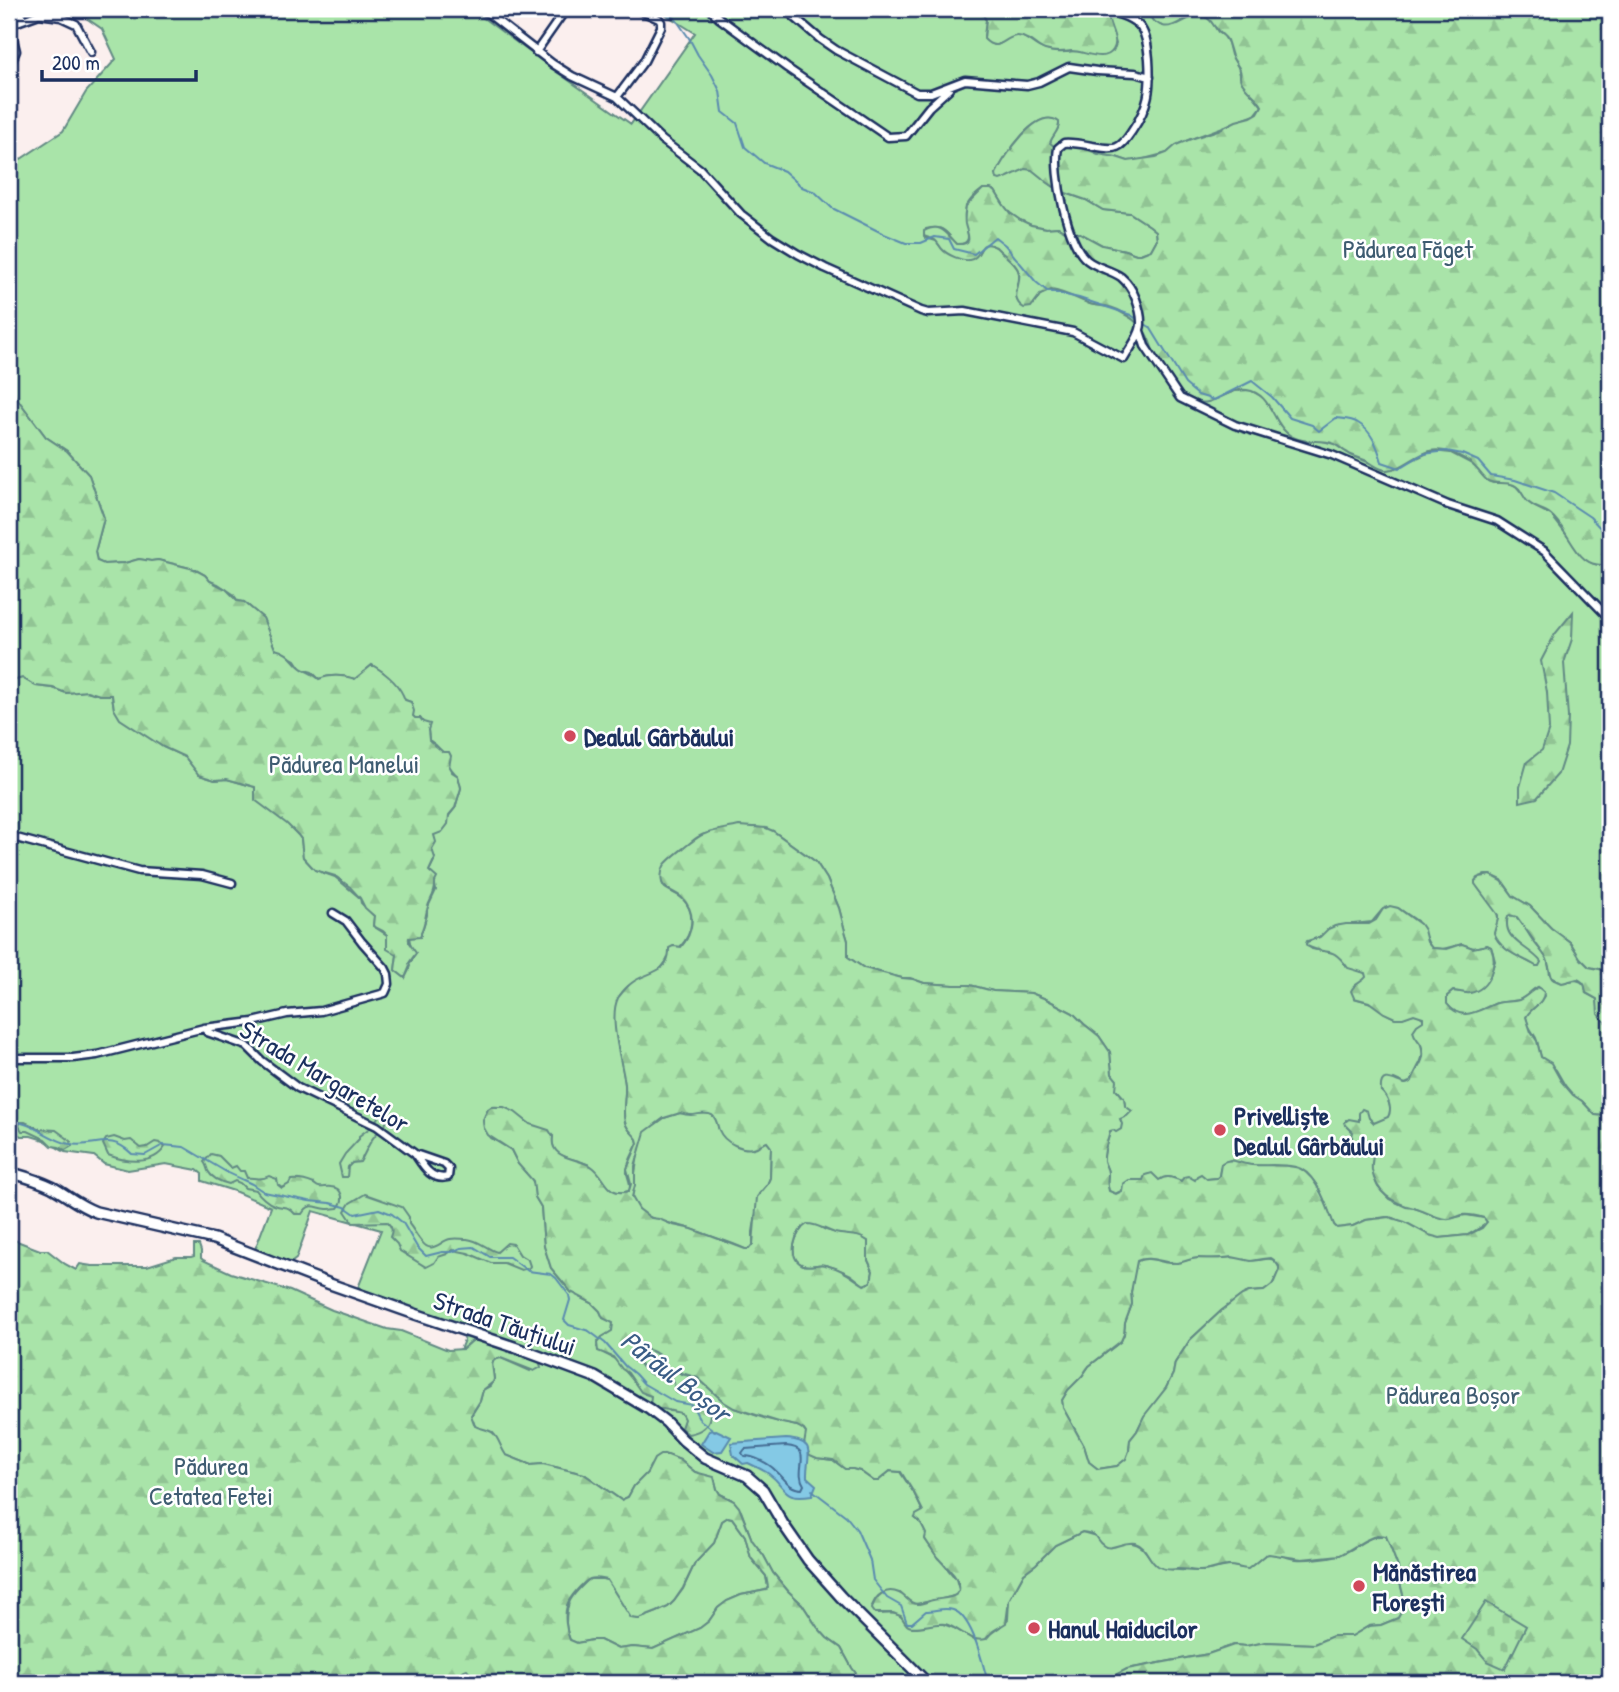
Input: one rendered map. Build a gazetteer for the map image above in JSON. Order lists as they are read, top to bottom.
{
  "streets": {
    "main road": ["Strada Tăuțiului"],
    "street": ["Strada Margaretelor"]
  },
  "water": ["Pârâul Boșor"],
  "parks": [
    "Pădurea Făget",
    "Pădurea Manelui",
    "Pădurea Boșor",
    "Pădurea Cetatea Fetei"
  ],
  "places": [
    "Dealul Gârbăului",
    "Privelliște Dealul Gârbăului",
    "Mănăstirea Florești",
    "Hanul Haiducilor"
  ],
  "scale_bar": "200 m"
}
